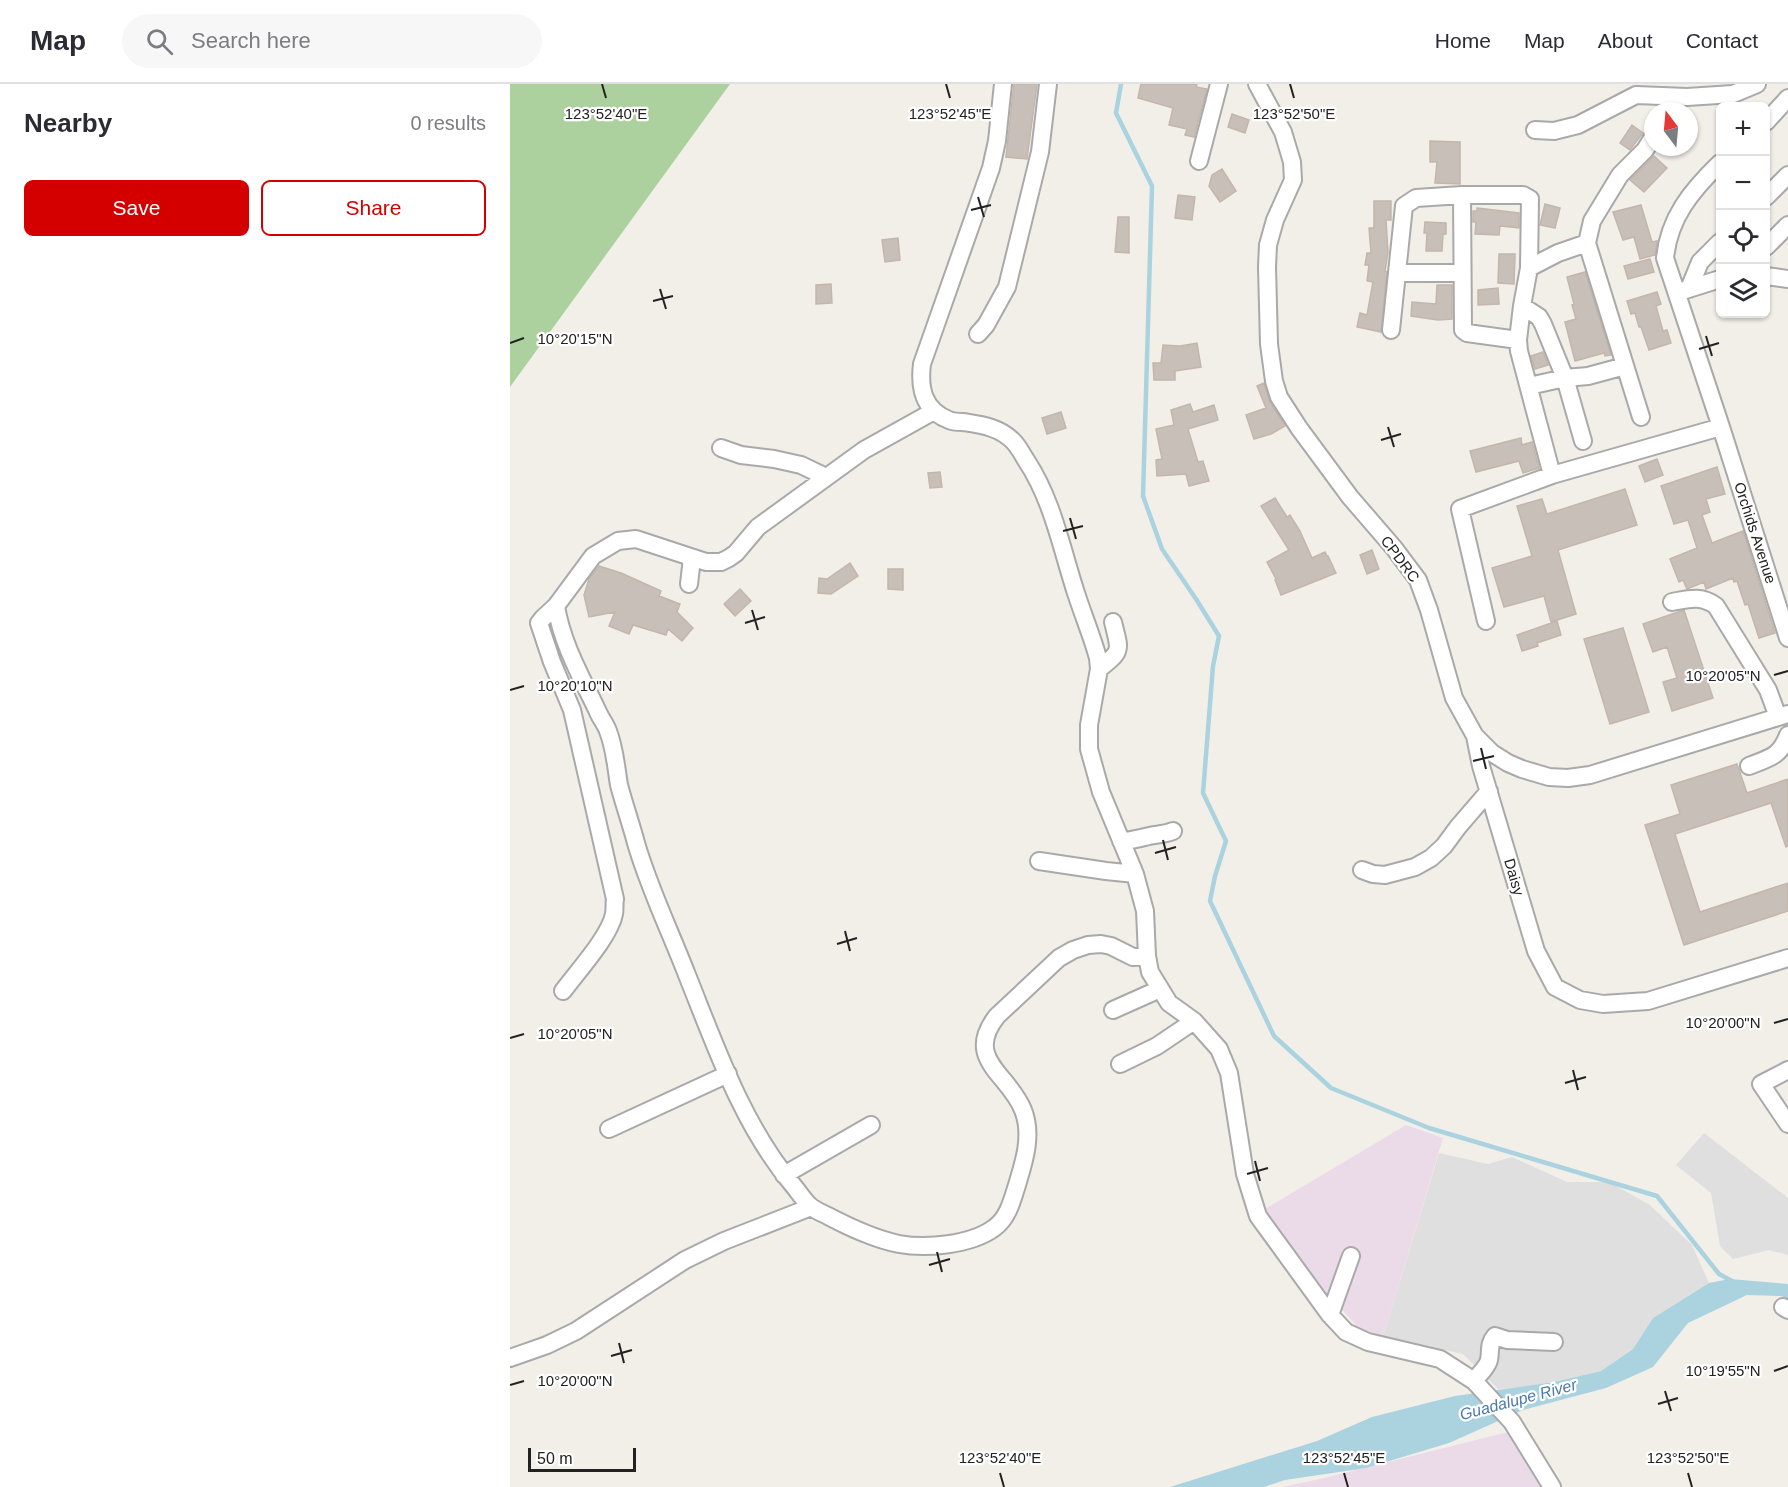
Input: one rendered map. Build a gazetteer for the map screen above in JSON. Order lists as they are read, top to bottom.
{
  "streets": {
    "street": ["Orchids Avenue", "CPDRC", "Daisy"]
  },
  "crossings": [
    ["CPDRC", "Daisy"]
  ],
  "water": ["Guadalupe River"],
  "scale_bar": "50 m",
  "north": "top",
  "page": {
    "header": "Map",
    "search": "Search here",
    "nav": [
      "Home",
      "Map",
      "About",
      "Contact"
    ],
    "heading": ["Nearby", "0 results"],
    "map_buttons": ["+", "−"],
    "buttons": ["Save", "Share"],
    "scale": "50 m"
  },
  "coordinates": [
    "123°52'40\"E",
    "123°52'45\"E",
    "123°52'50\"E",
    "10°20'15\"N",
    "10°20'05\"N",
    "10°20'10\"N",
    "10°20'00\"N",
    "10°19'55\"N"
  ]
}
